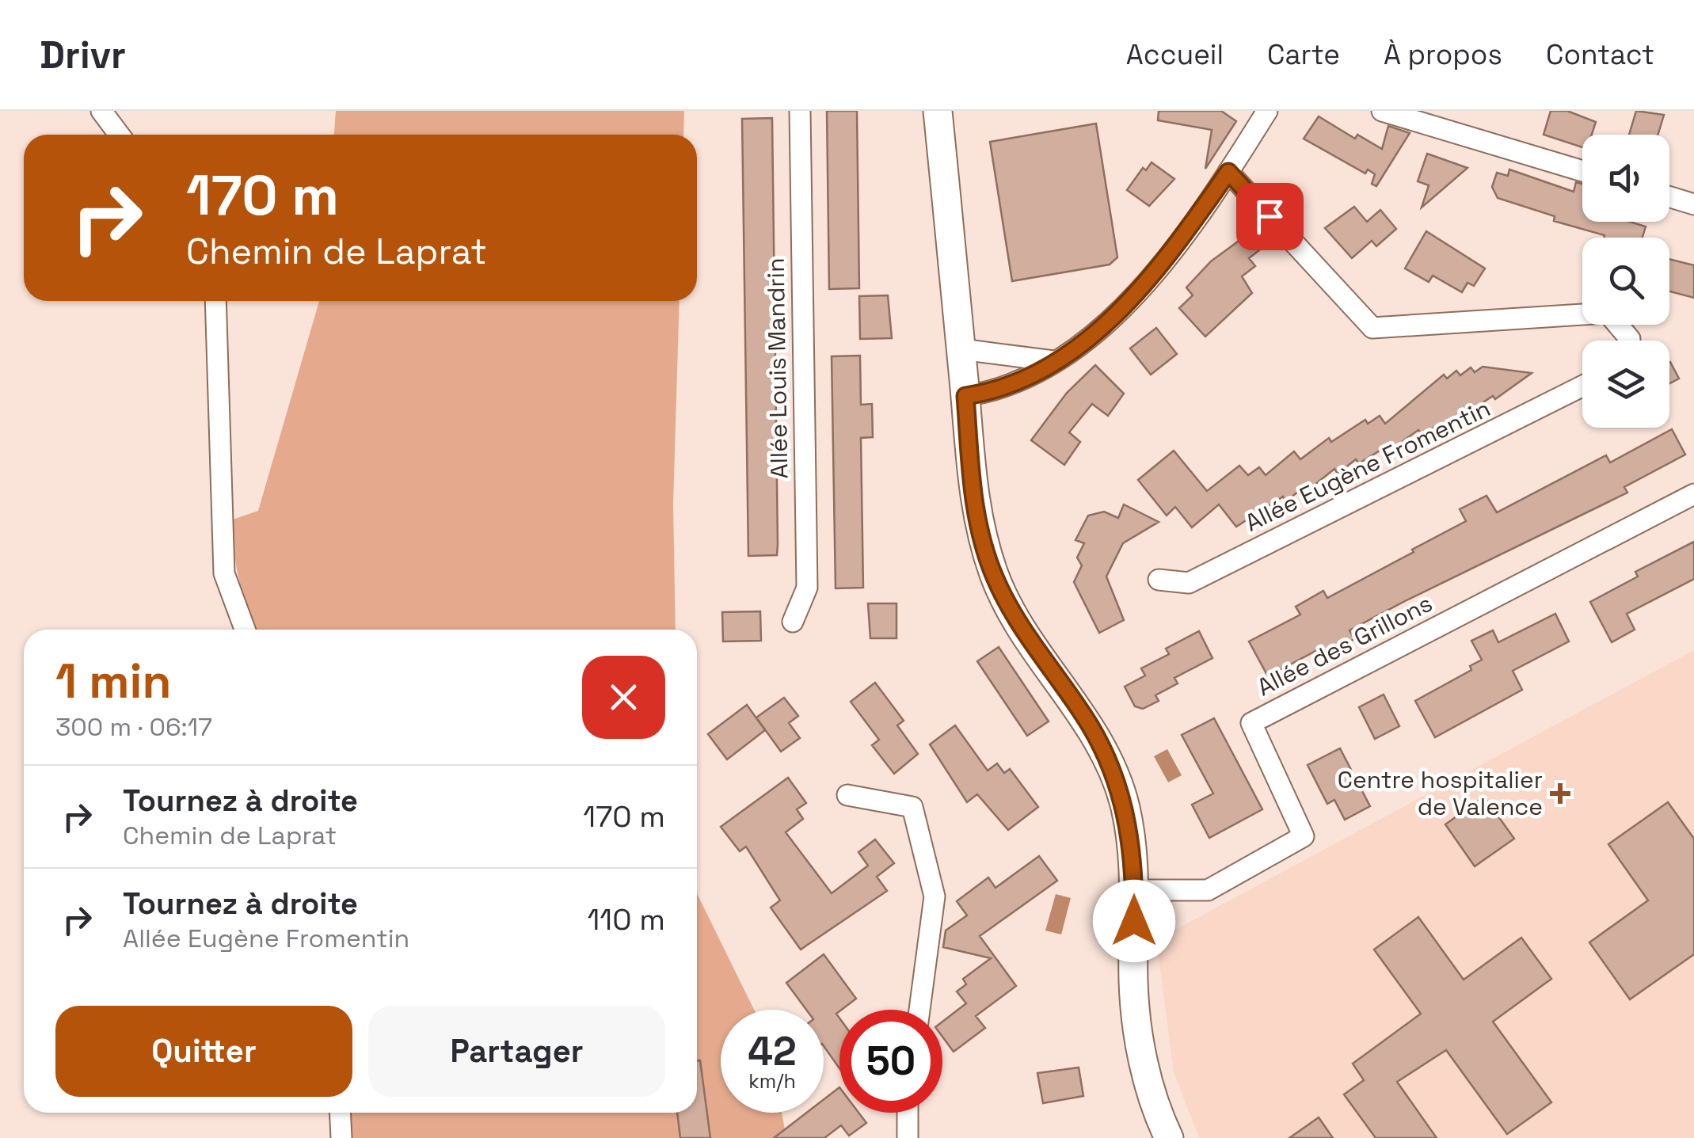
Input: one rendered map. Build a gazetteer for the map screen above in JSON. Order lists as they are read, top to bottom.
{
  "streets": {
    "street": ["Allée Louis Mandrin", "Allée Eugène Fromentin", "Allée des Grillons"]
  },
  "places": {
    "health": ["Centre hospitalier de Valence"]
  },
  "page": {
    "header": "Drivr",
    "nav": [
      "Accueil",
      "Carte",
      "À propos",
      "Contact"
    ],
    "turn": ["170 m", "Chemin de Laprat"],
    "heading": ["1 min", "300 m · 06:17"],
    "list": [
      {
        "name": "Tournez à droite",
        "note": "Chemin de Laprat",
        "value": "170 m"
      },
      {
        "name": "Tournez à droite",
        "note": "Allée Eugène Fromentin",
        "value": "110 m"
      }
    ],
    "buttons": ["Quitter", "Partager"],
    "speed": "42 km/h",
    "limit": "50"
  }
}
